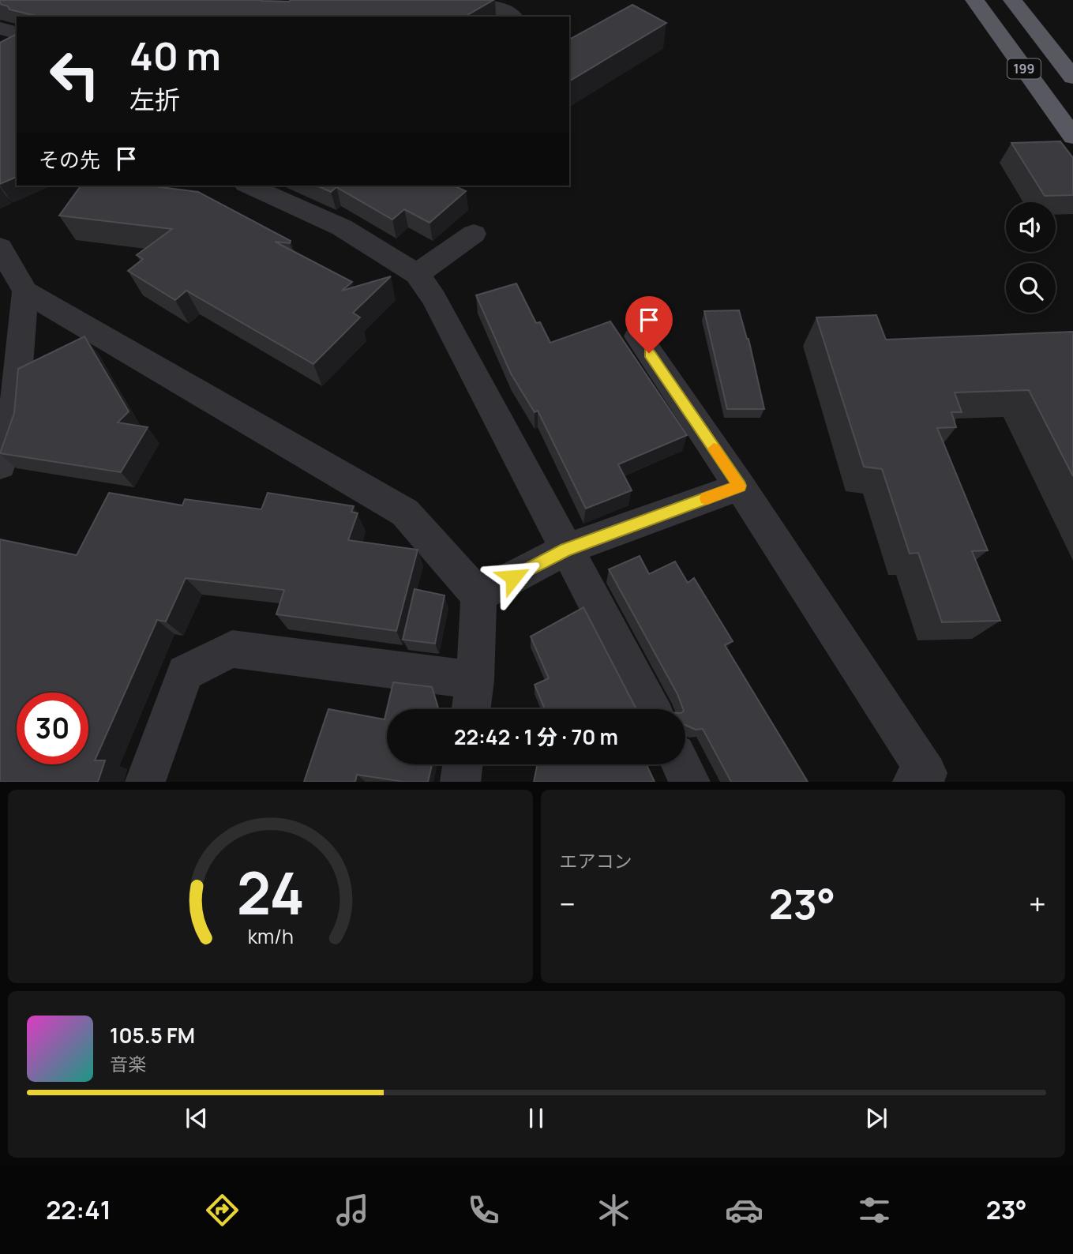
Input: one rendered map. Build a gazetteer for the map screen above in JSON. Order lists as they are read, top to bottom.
{
  "streets": {
    "highway": ["199"]
  },
  "page": {
    "turn": ["40 m", "左折"],
    "then": "その先",
    "limit": "30",
    "trip": "22:42 · 1 分 · 70 m",
    "tile": "エアコン",
    "heat": ["−", "23°", "+"],
    "song": ["105.5 FM", "音楽"],
    "tabs": ["22:41", "23°"],
    "gauge": ["24", "km/h"]
  }
}
